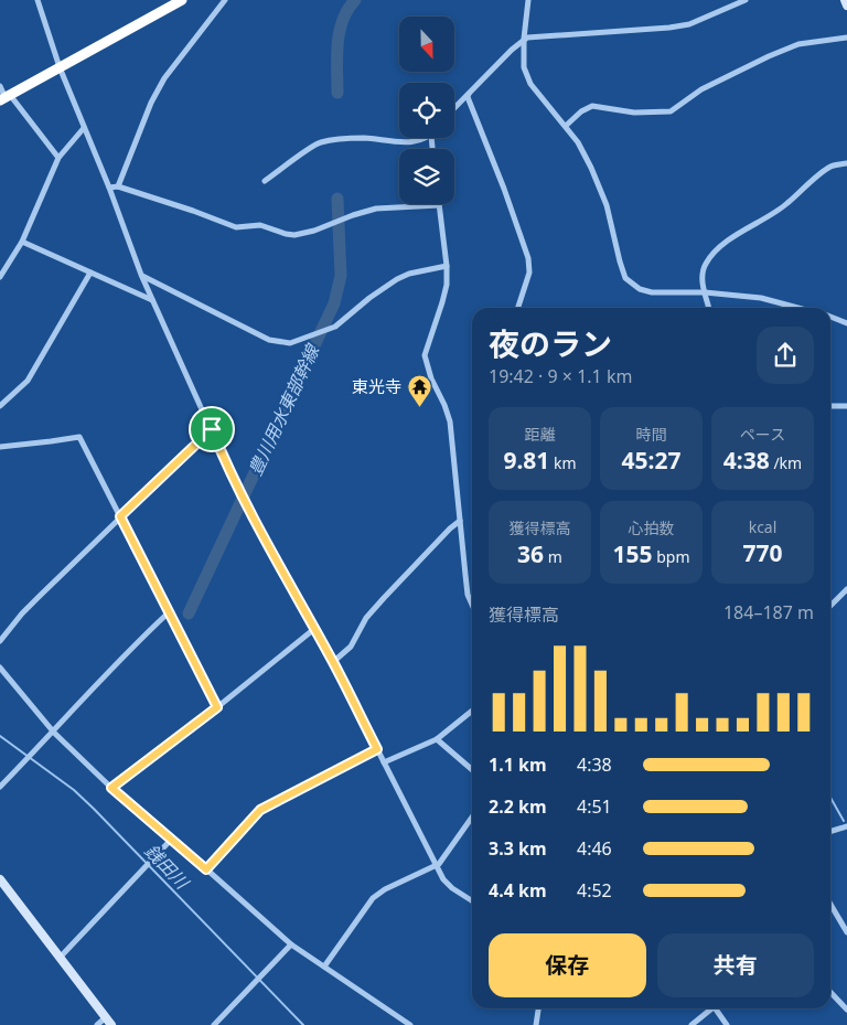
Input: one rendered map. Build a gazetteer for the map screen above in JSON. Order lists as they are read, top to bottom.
{
  "water": ["豊川用水東部幹線", "銭田川"],
  "places": {
    "temple": ["東光寺"]
  },
  "north": "bottom",
  "page": {
    "heading": ["夜のラン", "19:42 · 9 × 1.1 km"],
    "stats": [
      ["距離", "9.81 km"],
      ["時間", "45:27"],
      ["ペース", "4:38 /km"],
      ["獲得標高", "36 m"],
      ["心拍数", "155 bpm"],
      ["kcal", "770"]
    ],
    "chart": ["獲得標高", "184–187 m"],
    "list": [
      {
        "name": "1.1 km",
        "note": "4:38"
      },
      {
        "name": "2.2 km",
        "note": "4:51"
      },
      {
        "name": "3.3 km",
        "note": "4:46"
      },
      {
        "name": "4.4 km",
        "note": "4:52"
      }
    ],
    "buttons": ["保存", "共有"]
  }
}
